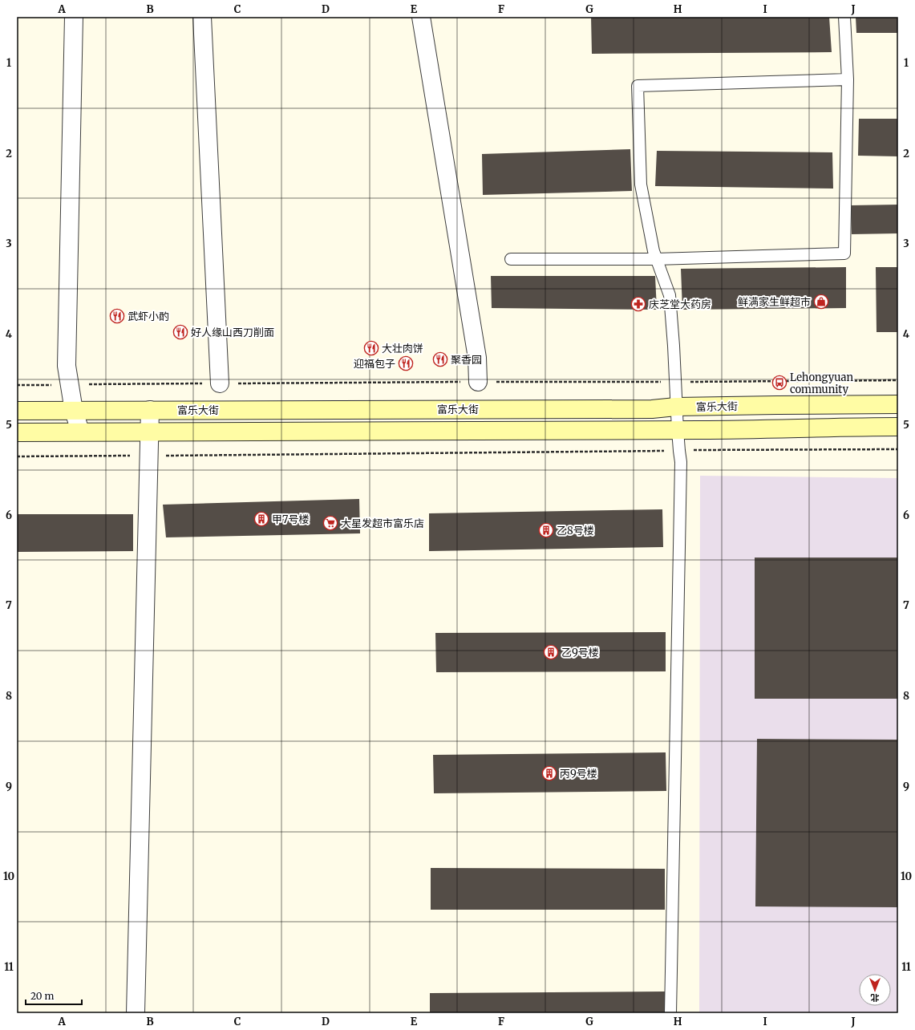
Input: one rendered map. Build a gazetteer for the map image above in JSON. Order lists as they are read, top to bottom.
{
  "streets": {
    "main road": ["富乐大街"]
  },
  "places": {
    "shop": ["鲜满家生鲜超市"],
    "pharmacy": ["庆芝堂大药房"],
    "restaurant": [
      "武虾小酌",
      "好人缘山西刀削面",
      "大壮肉饼",
      "聚香园",
      "迎福包子"
    ],
    "bus stop": ["Lehongyuan community"],
    "building": [
      "甲7号楼",
      "乙8号楼",
      "乙9号楼",
      "丙9号楼"
    ],
    "supermarket": ["大星发超市富乐店"]
  },
  "scale_bar": "20 m",
  "north": "bottom",
  "grid": {
    "columns": [
      "A",
      "B",
      "C",
      "D",
      "E",
      "F",
      "G",
      "H",
      "I",
      "J"
    ],
    "rows": [
      "1",
      "2",
      "3",
      "4",
      "5",
      "6",
      "7",
      "8",
      "9",
      "10",
      "11"
    ]
  }
}
